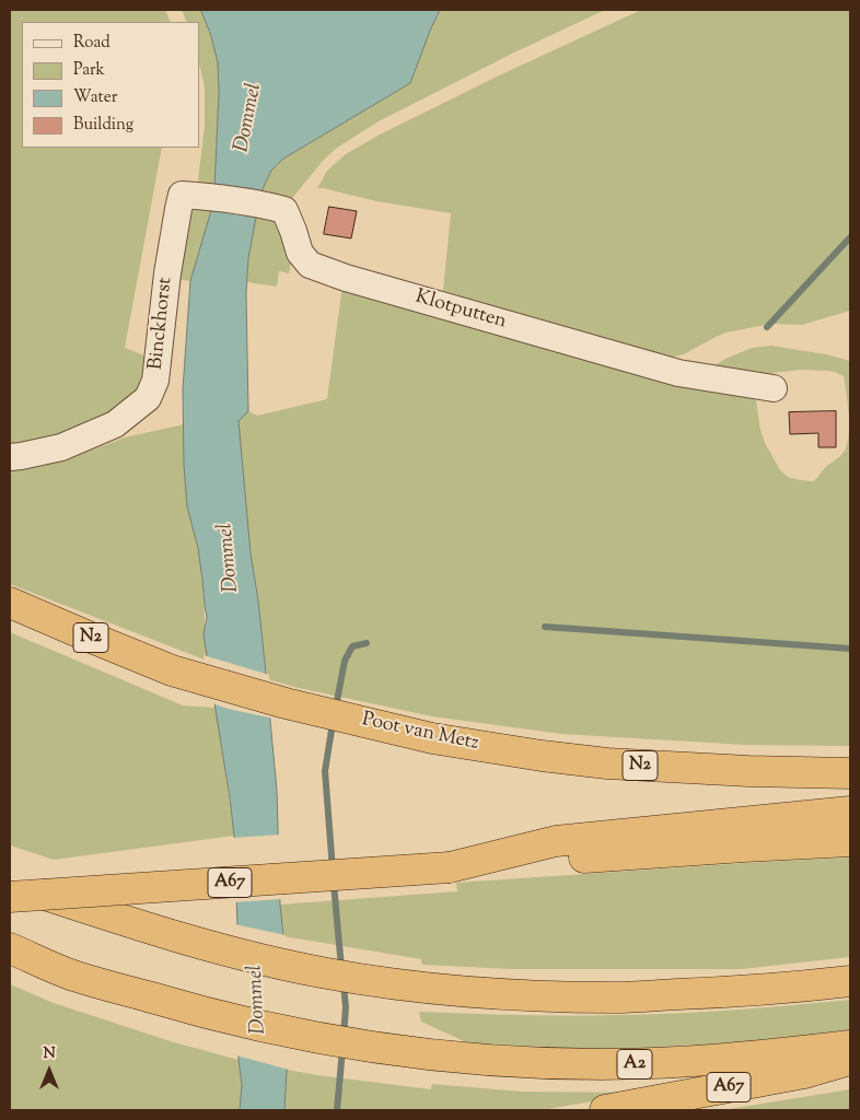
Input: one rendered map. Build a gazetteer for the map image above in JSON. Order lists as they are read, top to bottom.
{
  "streets": {
    "highway": [
      "N2",
      "Poot van Metz",
      "A67",
      "A2"
    ],
    "street": ["Klotputten", "Binckhorst"]
  },
  "crossings": [
    ["Klotputten", "Binckhorst"]
  ],
  "water": ["Dommel"],
  "legend": [
    "Road",
    "Park",
    "Water",
    "Building"
  ],
  "north": "top"
}
